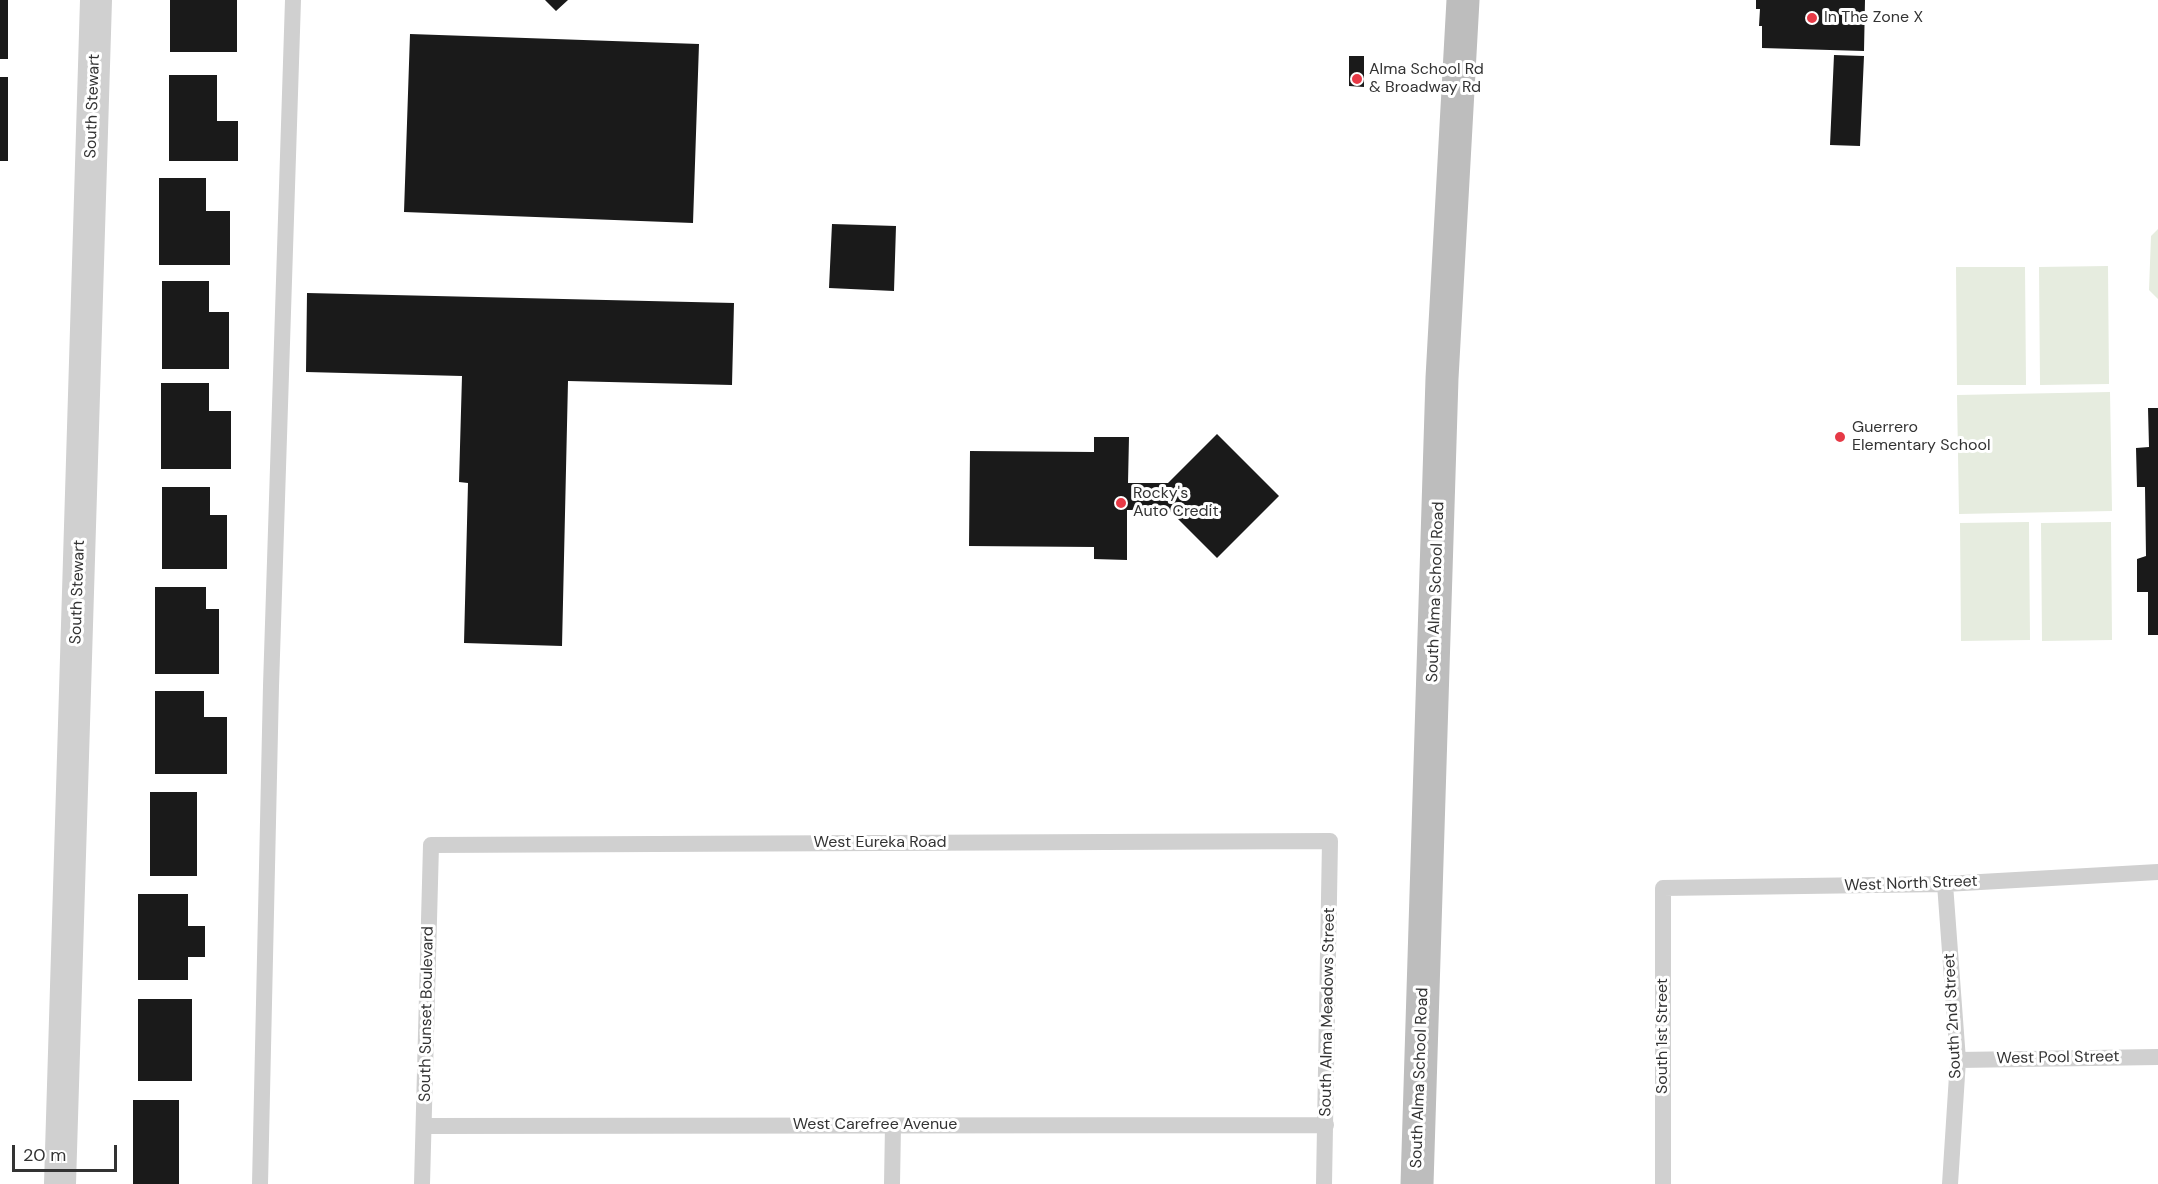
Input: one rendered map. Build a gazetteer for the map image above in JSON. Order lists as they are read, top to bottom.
{
  "streets": {
    "main road": ["South Alma School Road"],
    "street": ["South Stewart"],
    "lane": [
      "West Eureka Road",
      "West North Street",
      "South Alma Meadows Street",
      "South Sunset Boulevard",
      "South 2nd Street",
      "South 1st Street",
      "West Pool Street",
      "West Carefree Avenue"
    ]
  },
  "crossings": [
    ["West Eureka Road", "South Alma Meadows Street"],
    ["West Eureka Road", "South Sunset Boulevard"],
    ["West North Street", "South 2nd Street"],
    ["West North Street", "South 1st Street"],
    ["South Alma Meadows Street", "West Carefree Avenue"],
    ["South Sunset Boulevard", "West Carefree Avenue"],
    ["South 2nd Street", "West Pool Street"]
  ],
  "places": [
    "In The Zone X",
    "Alma School Rd & Broadway Rd",
    "Guerrero Elementary School",
    "Rocky's Auto Credit"
  ],
  "scale_bar": "20 m"
}
